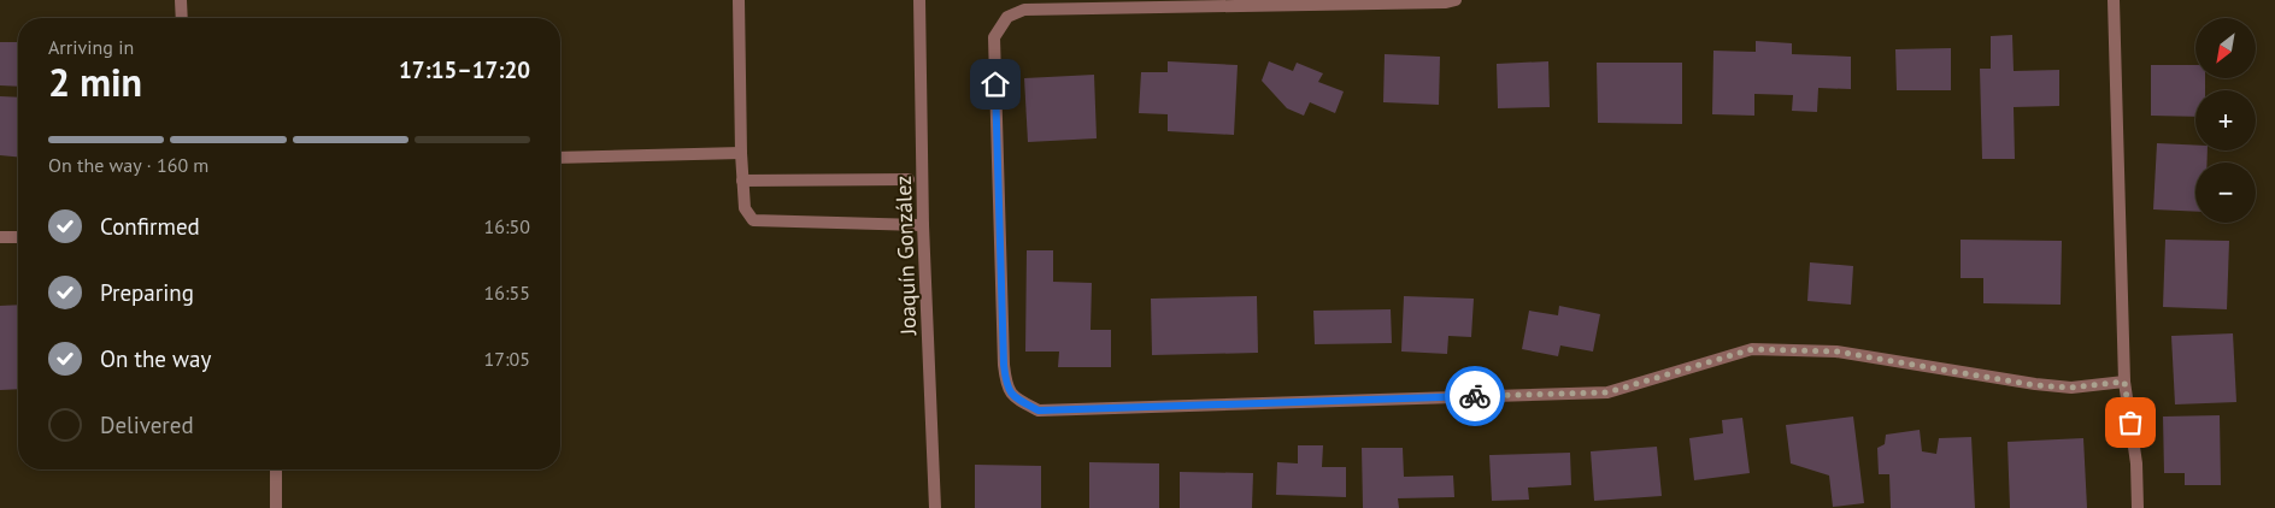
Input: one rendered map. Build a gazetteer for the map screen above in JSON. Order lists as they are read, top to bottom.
{
  "streets": {
    "street": ["Joaquín González"]
  },
  "north": "bottom left",
  "page": {
    "map_buttons": ["+", "−"],
    "heading": ["2 min", "Arriving in", "17:15–17:20"],
    "bar": "On the way · 160 m",
    "list": [
      ["Confirmed", "16:50"],
      ["Preparing", "16:55"],
      ["On the way", "17:05"],
      "Delivered"
    ]
  }
}
